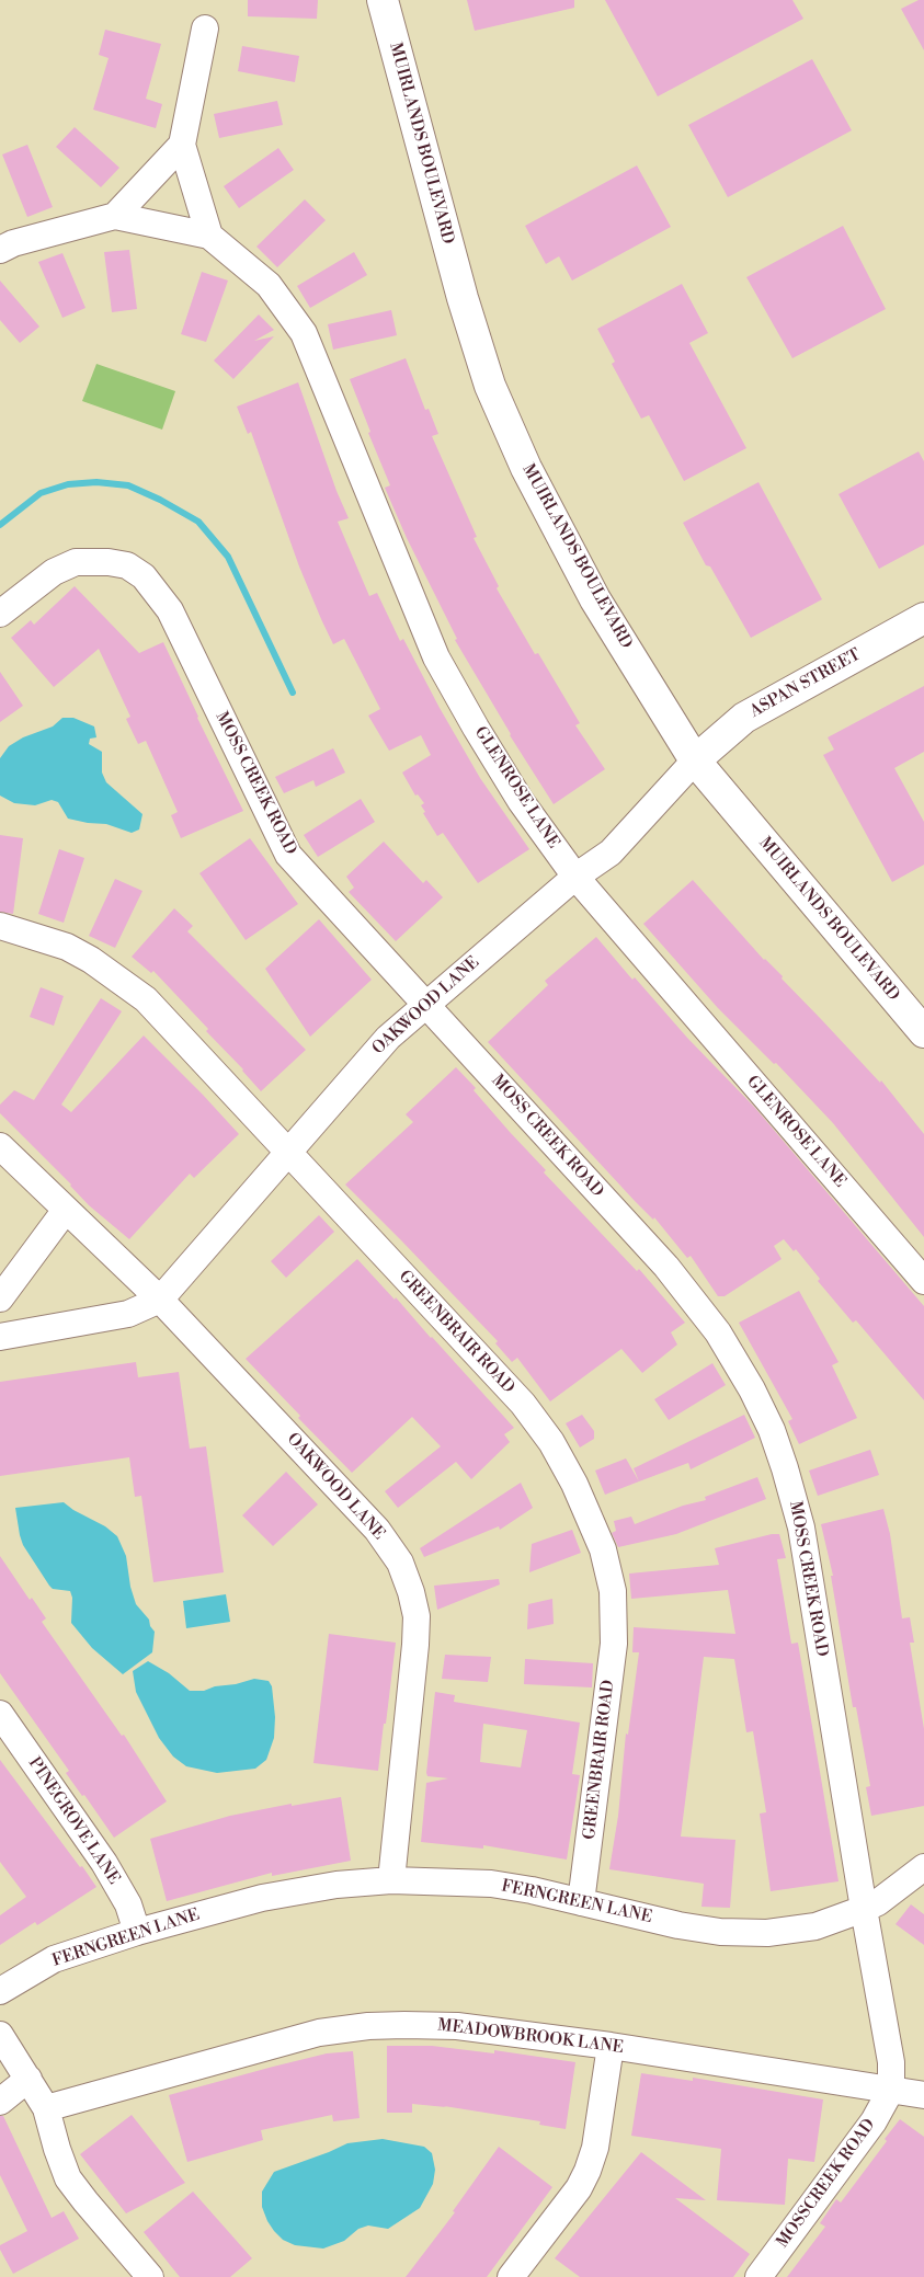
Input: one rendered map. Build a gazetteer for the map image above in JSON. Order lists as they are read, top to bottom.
{
  "streets": {
    "main road": ["MUIRLANDS BOULEVARD", "ASPAN STREET"],
    "street": [
      "MOSS CREEK ROAD",
      "GLENROSE LANE",
      "OAKWOOD LANE",
      "GREENBRAIR ROAD",
      "PINEGROVE LANE",
      "FERNGREEN LANE",
      "MEADOWBROOK LANE",
      "MOSSCREEK ROAD"
    ]
  },
  "crossings": [
    ["MUIRLANDS BOULEVARD", "ASPAN STREET"],
    ["MUIRLANDS BOULEVARD", "OAKWOOD LANE"],
    ["ASPAN STREET", "OAKWOOD LANE"],
    ["MOSS CREEK ROAD", "OAKWOOD LANE"],
    ["MOSS CREEK ROAD", "FERNGREEN LANE"],
    ["GLENROSE LANE", "OAKWOOD LANE"],
    ["OAKWOOD LANE", "GREENBRAIR ROAD"],
    ["OAKWOOD LANE", "FERNGREEN LANE"],
    ["GREENBRAIR ROAD", "FERNGREEN LANE"],
    ["PINEGROVE LANE", "FERNGREEN LANE"],
    ["MEADOWBROOK LANE", "MOSSCREEK ROAD"]
  ]
}
